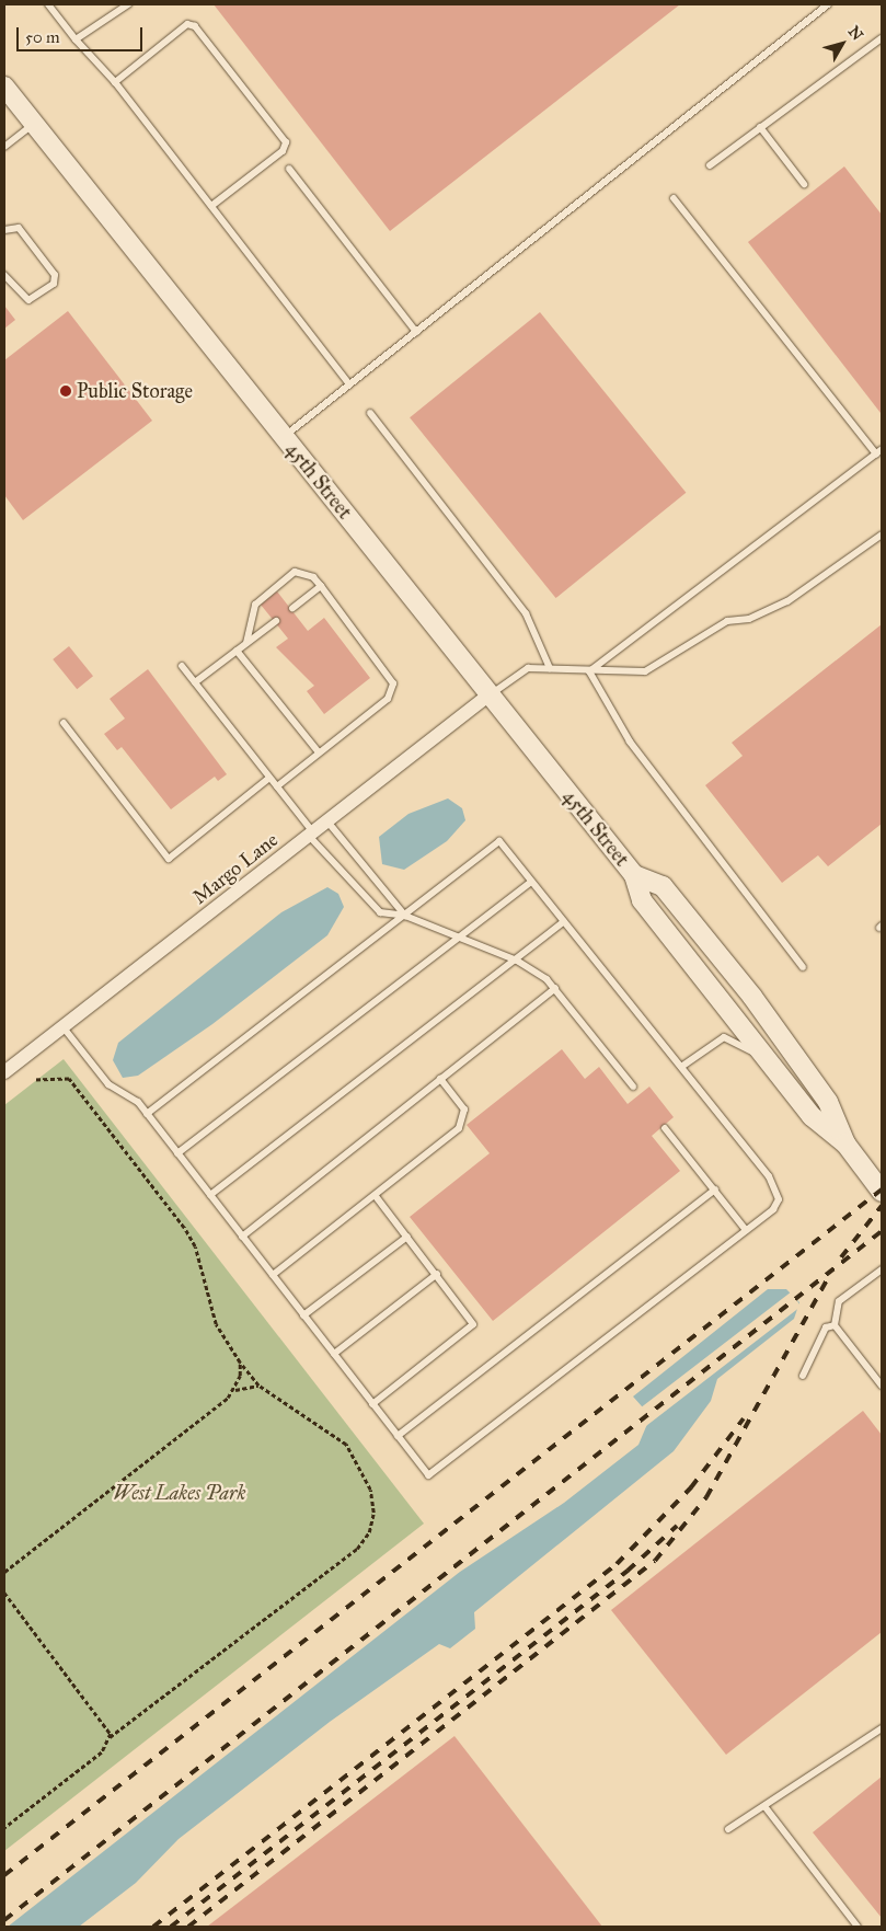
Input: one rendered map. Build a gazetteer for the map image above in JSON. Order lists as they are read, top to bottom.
{
  "streets": {
    "main road": ["45th Street"],
    "street": ["Margo Lane"]
  },
  "crossings": [
    ["45th Street", "Margo Lane"]
  ],
  "parks": ["West Lakes Park"],
  "places": ["Public Storage"],
  "scale_bar": "50 m",
  "north": "top right"
}
